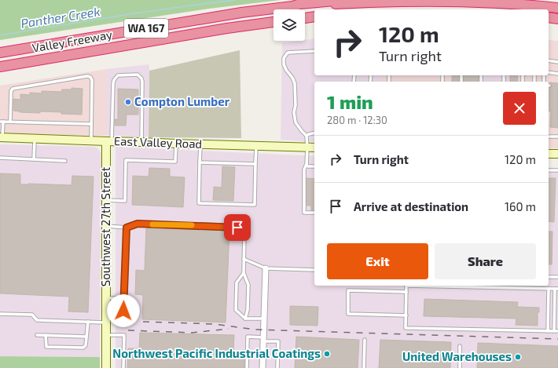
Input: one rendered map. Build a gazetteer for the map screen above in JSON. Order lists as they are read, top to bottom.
{
  "streets": {
    "highway": ["WA 167", "Valley Freeway"],
    "street": ["East Valley Road", "Southwest 27th Street"]
  },
  "crossings": [
    ["East Valley Road", "Southwest 27th Street"]
  ],
  "water": ["Panther Creek"],
  "places": ["Compton Lumber", "Northwest Pacific Industrial Coatings", "United Warehouses"],
  "page": {
    "turn": ["120 m", "Turn right"],
    "heading": ["1 min", "280 m · 12:30"],
    "list": [
      {
        "name": "Turn right",
        "value": "120 m"
      },
      {
        "name": "Arrive at destination",
        "value": "160 m"
      }
    ],
    "buttons": ["Exit", "Share"]
  }
}
